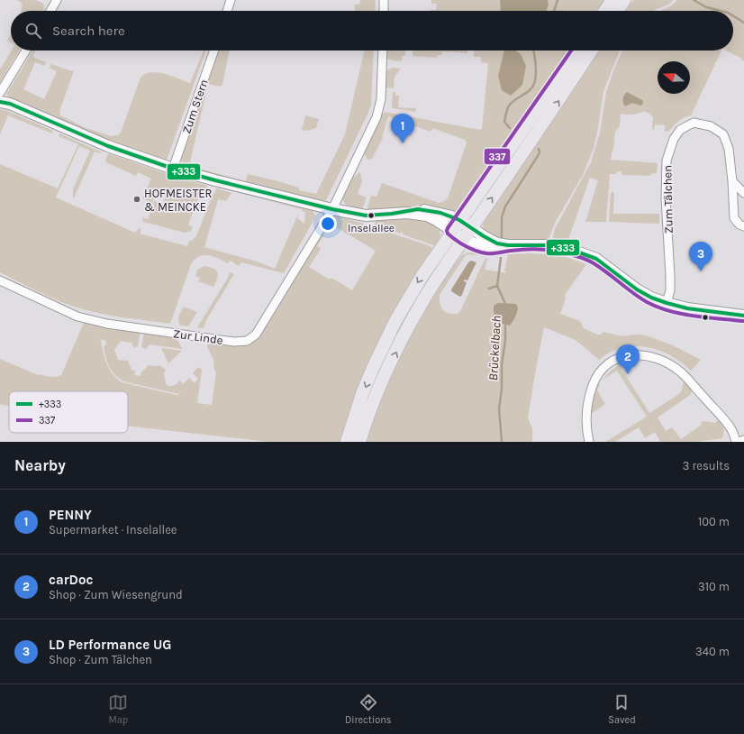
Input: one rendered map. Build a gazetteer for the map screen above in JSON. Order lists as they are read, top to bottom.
{
  "streets": {
    "street": ["Zum Stern", "Zum Tälchen", "Zur Linde"]
  },
  "water": ["Brückelbach"],
  "places": ["HOFMEISTER & MEINCKE", "Inselallee"],
  "lines": ["transit line 337", "transit line +333"],
  "legend": ["+333", "337"],
  "north": "left",
  "page": {
    "search": "Search here",
    "pins": ["1", "3", "2"],
    "heading": ["Nearby", "3 results"],
    "list": [
      {
        "mark": "1",
        "name": "PENNY",
        "note": "Supermarket · Inselallee",
        "value": "100 m"
      },
      {
        "mark": "2",
        "name": "carDoc",
        "note": "Shop · Zum Wiesengrund",
        "value": "310 m"
      },
      {
        "mark": "3",
        "name": "LD Performance UG",
        "note": "Shop · Zum Tälchen",
        "value": "340 m"
      }
    ],
    "nav": ["Map", "Directions", "Saved"]
  }
}
